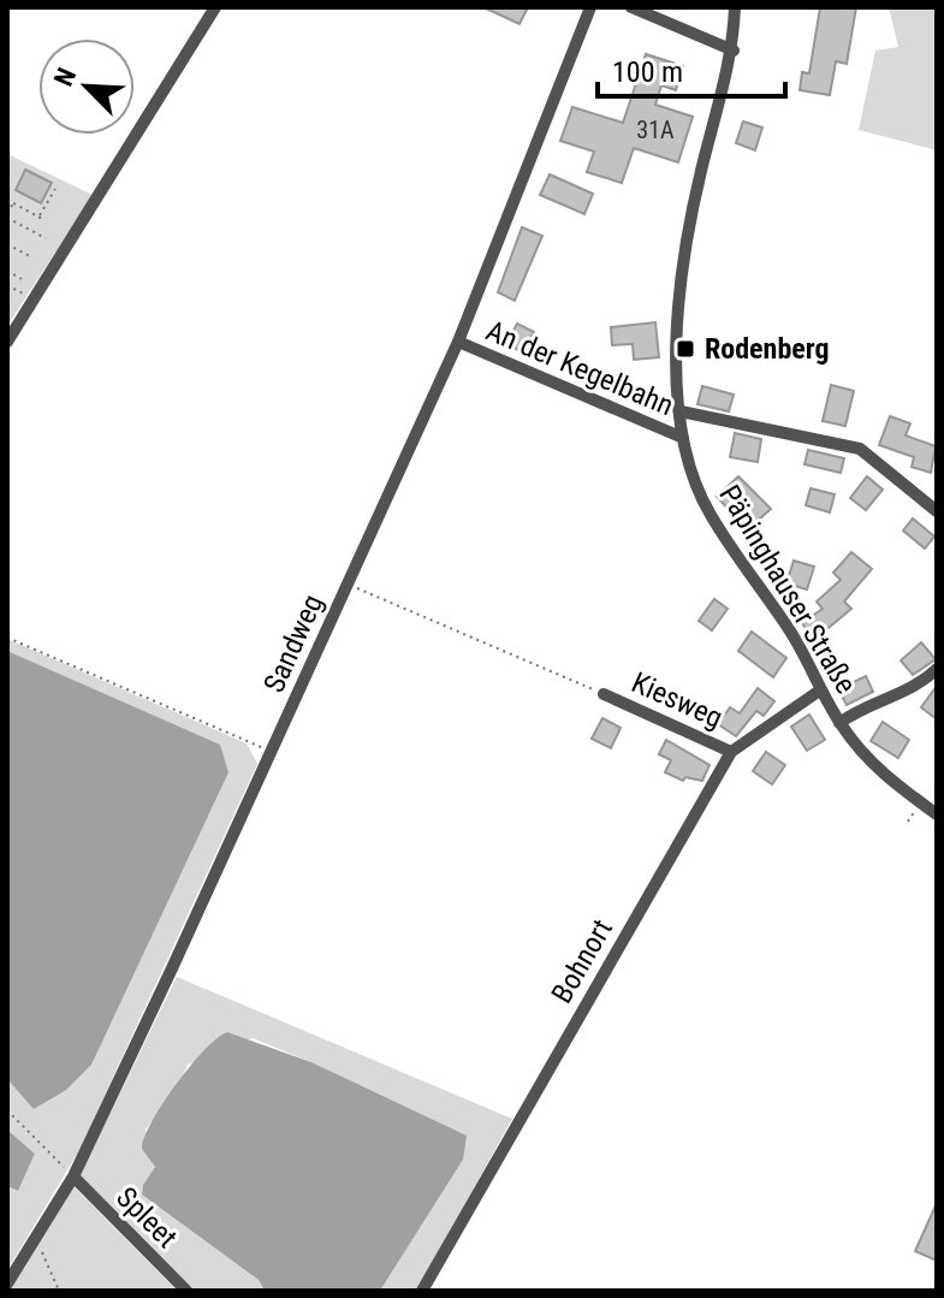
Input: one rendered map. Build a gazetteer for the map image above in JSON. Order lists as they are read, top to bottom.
{
  "streets": {
    "street": [
      "An der Kegelbahn",
      "Päpinghauser Straße",
      "Sandweg",
      "Kiesweg",
      "Bohnort",
      "Spleet"
    ]
  },
  "crossings": [
    ["An der Kegelbahn", "Päpinghauser Straße"],
    ["An der Kegelbahn", "Sandweg"],
    ["Päpinghauser Straße", "Bohnort"],
    ["Sandweg", "Spleet"],
    ["Kiesweg", "Bohnort"]
  ],
  "places": {
    "transit": ["Rodenberg"]
  },
  "house_numbers": ["31A"],
  "scale_bar": "100 m",
  "north": "top left"
}
